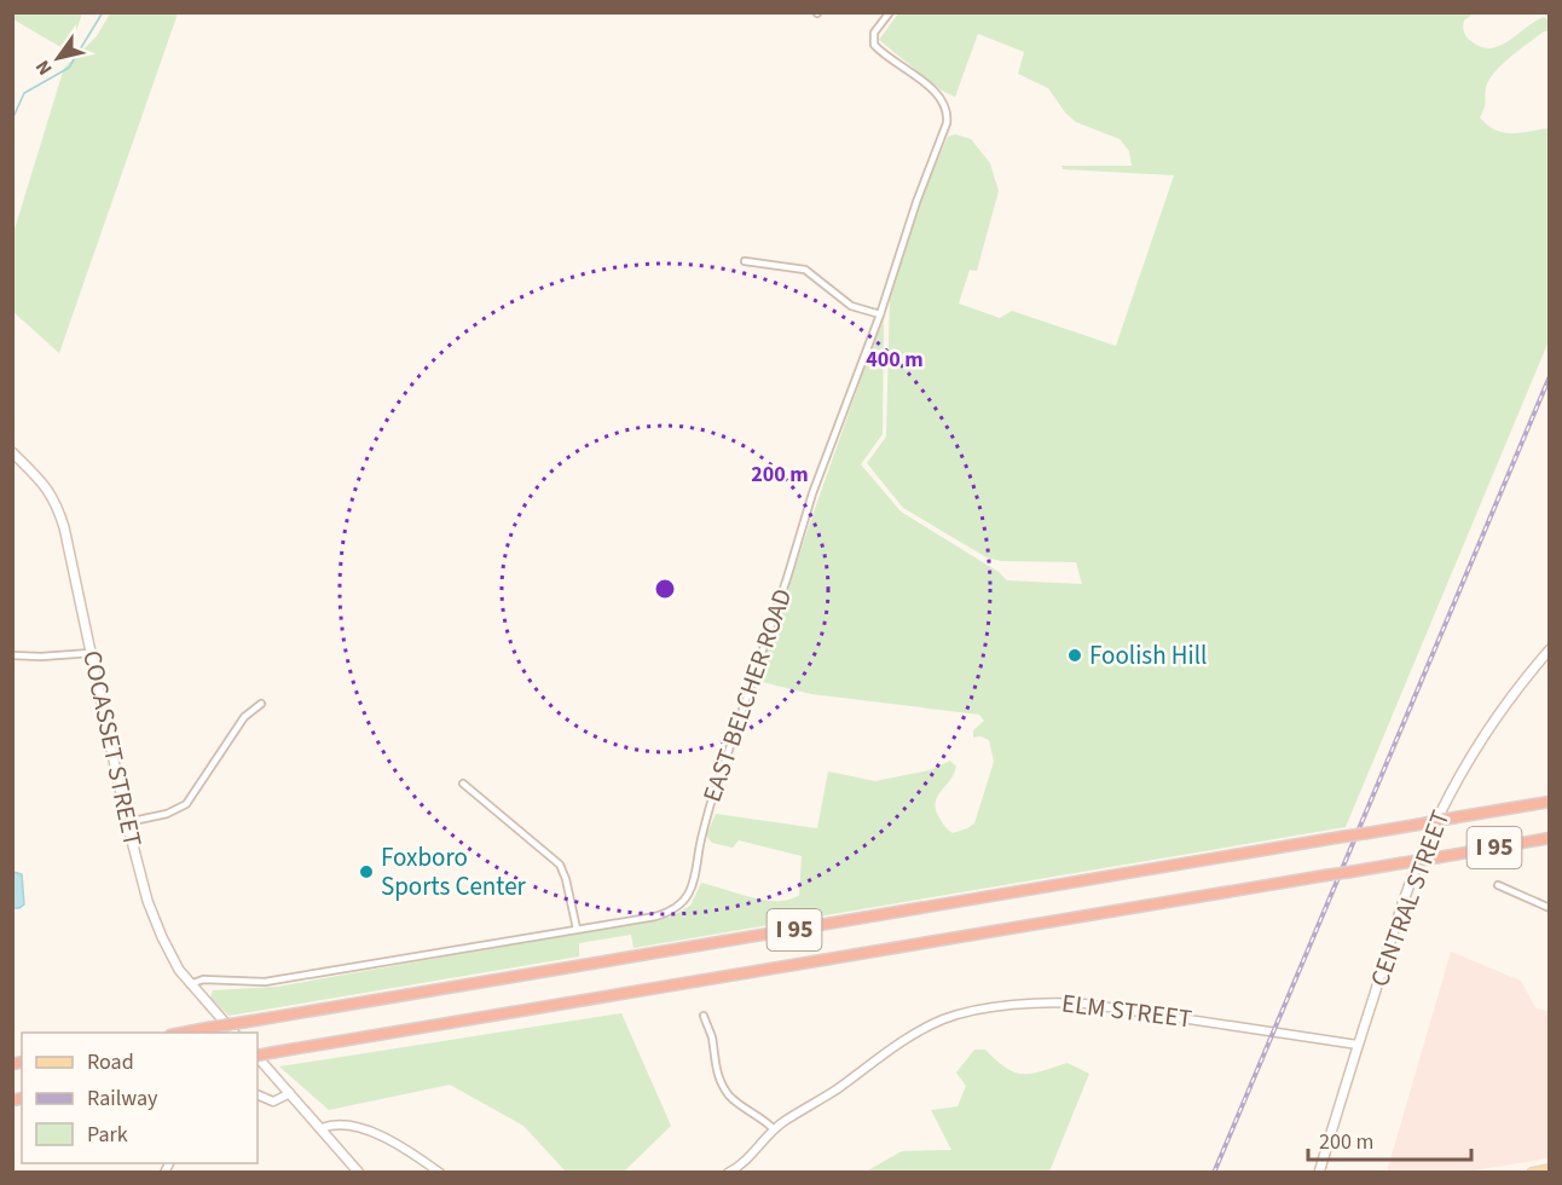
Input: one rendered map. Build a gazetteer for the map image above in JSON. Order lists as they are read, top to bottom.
{
  "streets": {
    "highway": ["I 95"],
    "main road": ["COCASSET STREET", "CENTRAL STREET"],
    "street": ["EAST BELCHER ROAD", "ELM STREET"]
  },
  "crossings": [
    ["EAST BELCHER ROAD", "COCASSET STREET"],
    ["CENTRAL STREET", "ELM STREET"]
  ],
  "places": ["Foolish Hill", "Foxboro Sports Center"],
  "legend": ["Road", "Railway", "Park"],
  "scale_bar": "200 m",
  "north": "bottom left",
  "rings": ["400 m", "200 m"]
}
